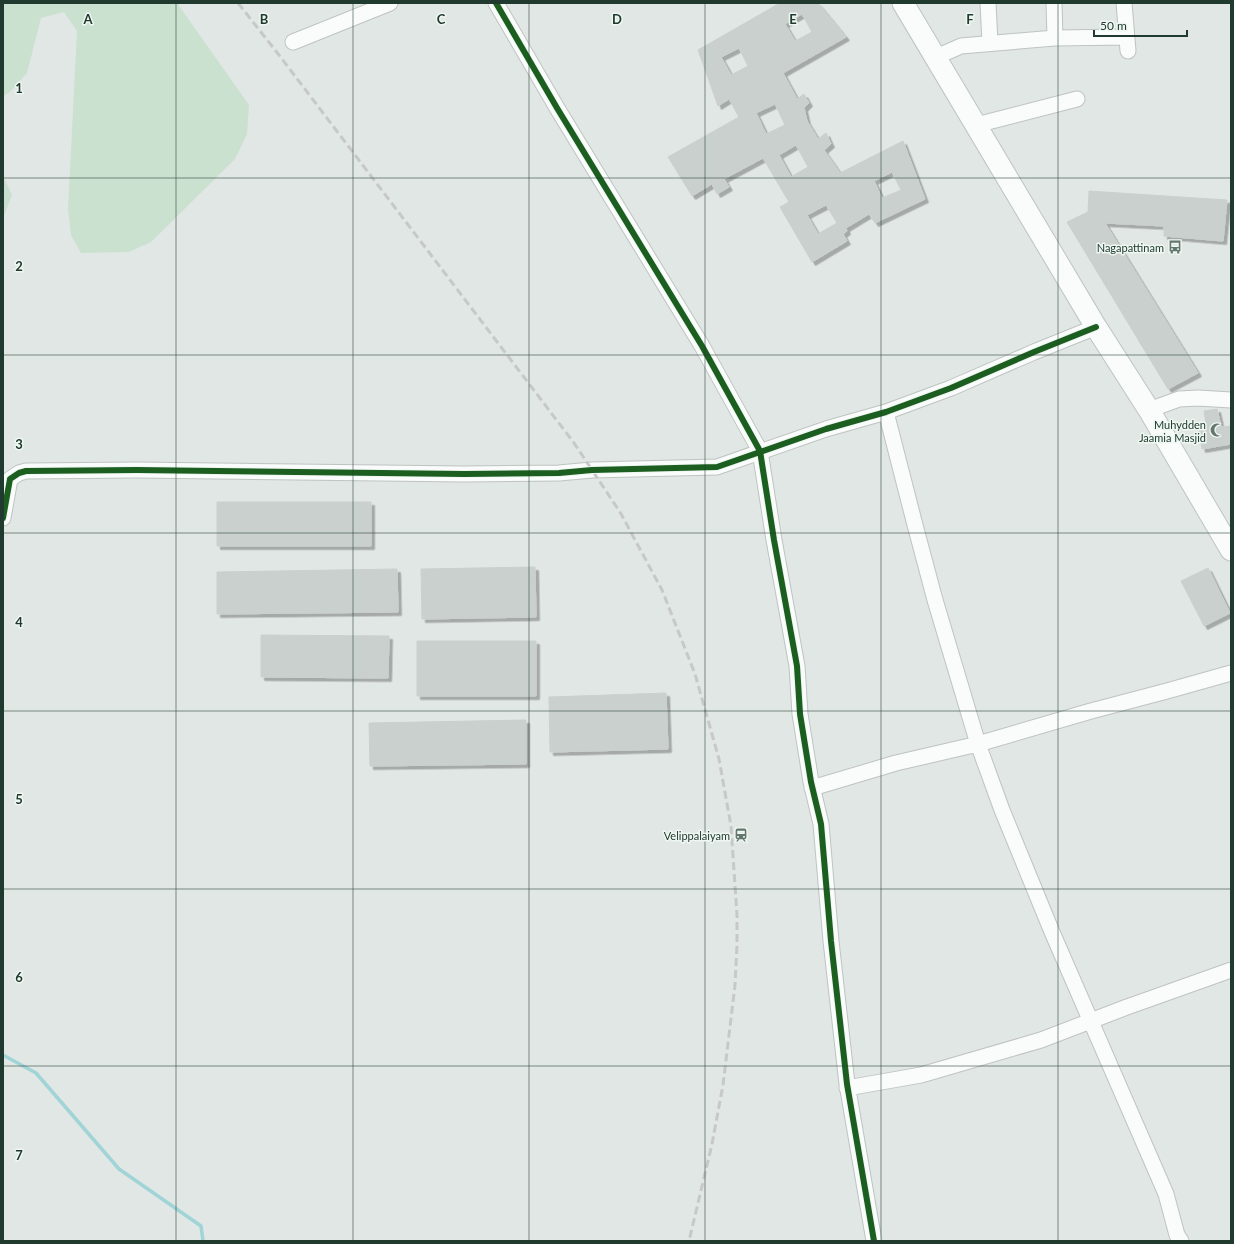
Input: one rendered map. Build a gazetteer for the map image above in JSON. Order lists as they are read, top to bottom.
{
  "places": {
    "bus stop": ["Nagapattinam"],
    "mosque": ["Muhydden Jaamia Masjid"],
    "station": ["Velippalaiyam"]
  },
  "scale_bar": "50 m",
  "grid": {
    "columns": [
      "A",
      "B",
      "C",
      "D",
      "E",
      "F"
    ],
    "rows": [
      "1",
      "2",
      "3",
      "4",
      "5",
      "6",
      "7"
    ]
  }
}
